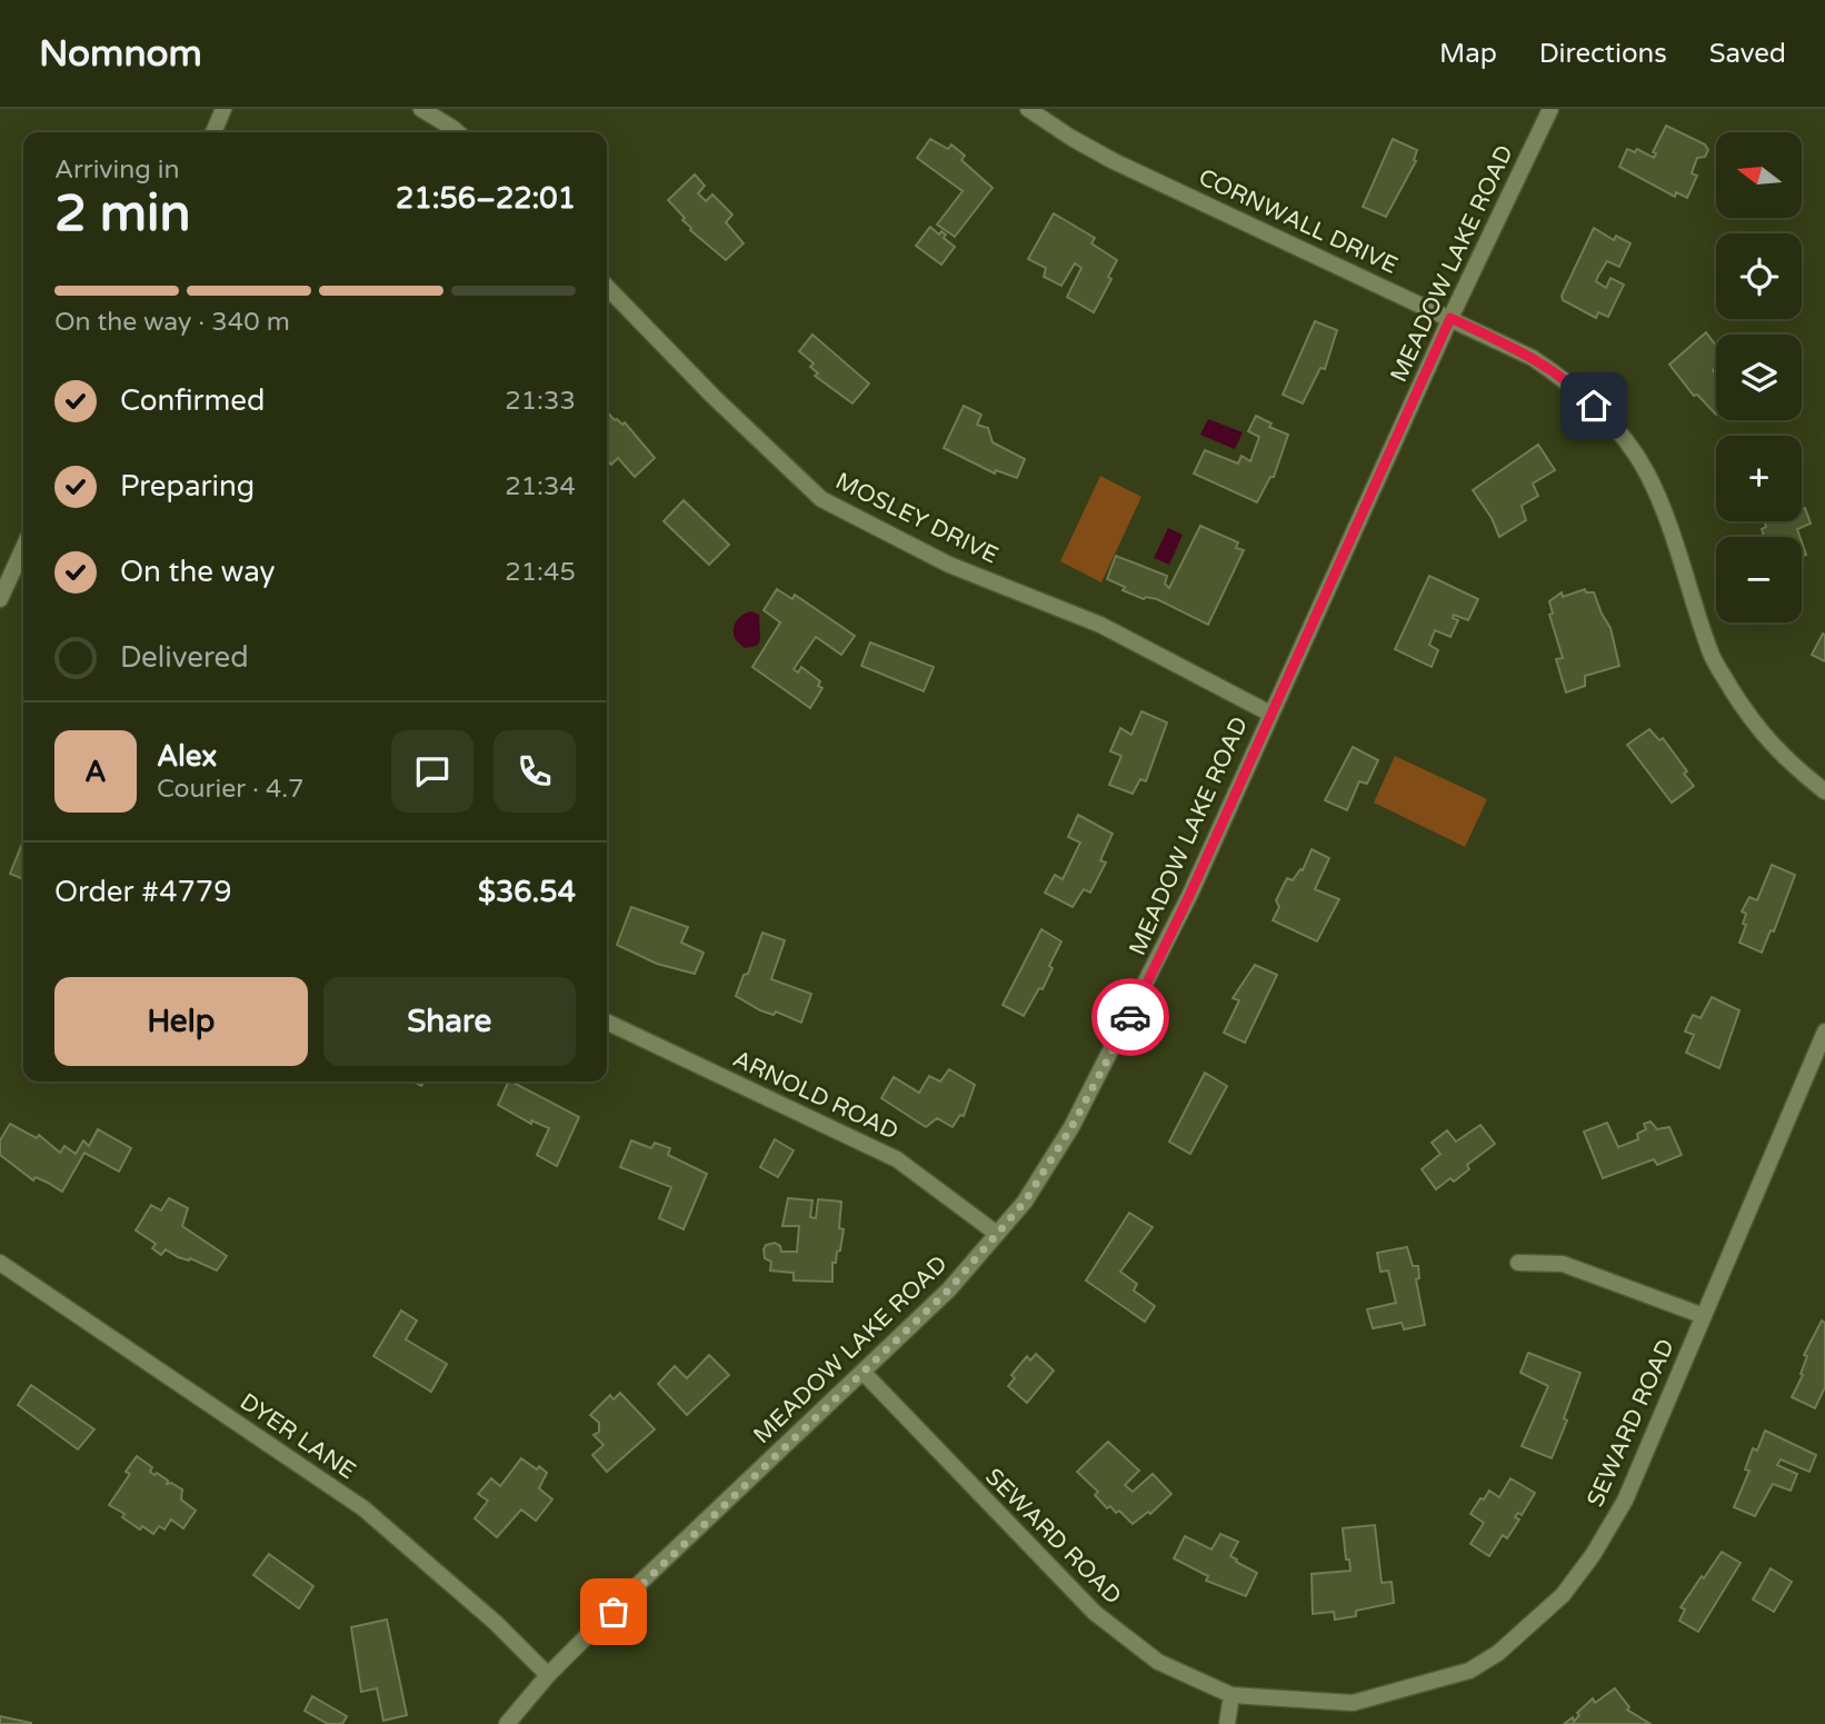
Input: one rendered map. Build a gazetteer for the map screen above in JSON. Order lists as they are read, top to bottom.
{
  "streets": {
    "street": [
      "CORNWALL DRIVE",
      "MEADOW LAKE ROAD",
      "MOSLEY DRIVE",
      "ARNOLD ROAD",
      "SEWARD ROAD",
      "DYER LANE"
    ]
  },
  "crossings": [
    ["CORNWALL DRIVE", "MEADOW LAKE ROAD"],
    ["MEADOW LAKE ROAD", "MOSLEY DRIVE"],
    ["MEADOW LAKE ROAD", "ARNOLD ROAD"],
    ["MEADOW LAKE ROAD", "SEWARD ROAD"],
    ["MEADOW LAKE ROAD", "DYER LANE"]
  ],
  "north": "left",
  "page": {
    "header": "Nomnom",
    "nav": ["Map", "Directions", "Saved"],
    "map_buttons": ["+", "−"],
    "heading": ["2 min", "Arriving in", "21:56–22:01"],
    "panel": [
      "Alex",
      "Courier · 4.7",
      "Order #4779",
      "$36.54"
    ],
    "bar": "On the way · 340 m",
    "list": [
      ["Confirmed", "21:33"],
      ["Preparing", "21:34"],
      ["On the way", "21:45"],
      "Delivered"
    ],
    "round": "A",
    "buttons": ["Help", "Share"]
  }
}
